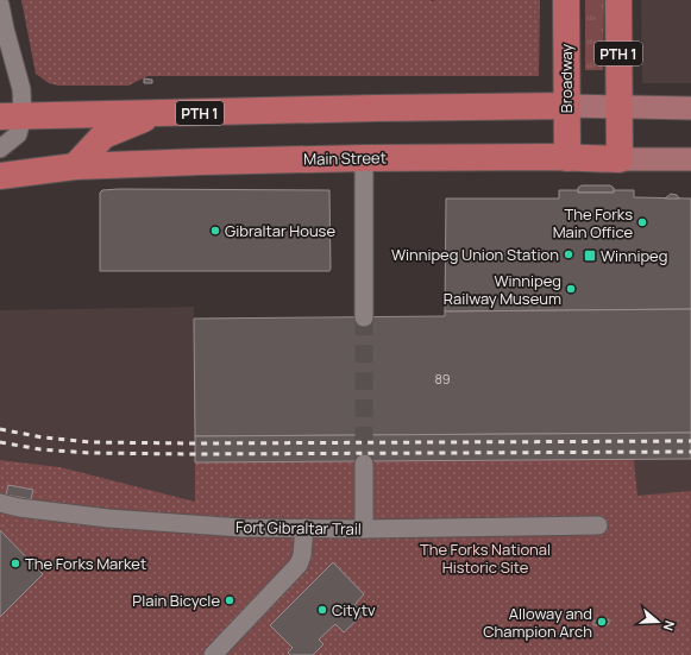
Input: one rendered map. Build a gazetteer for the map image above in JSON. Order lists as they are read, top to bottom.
{
  "streets": {
    "highway": ["PTH 1", "Broadway", "Main Street"],
    "street": ["Fort Gibraltar Trail"]
  },
  "crossings": [
    ["PTH 1", "Broadway"],
    ["PTH 1", "Main Street"],
    ["Broadway", "Main Street"]
  ],
  "parks": ["The Forks National Historic Site"],
  "places": {
    "other": [
      "The Forks Main Office",
      "Gibraltar House",
      "Winnipeg Union Station",
      "Winnipeg Railway Museum",
      "The Forks Market",
      "Plain Bicycle",
      "Citytv",
      "Alloway and Champion Arch"
    ],
    "transit": ["Winnipeg"]
  },
  "house_numbers": ["89"],
  "north": "right"
}
